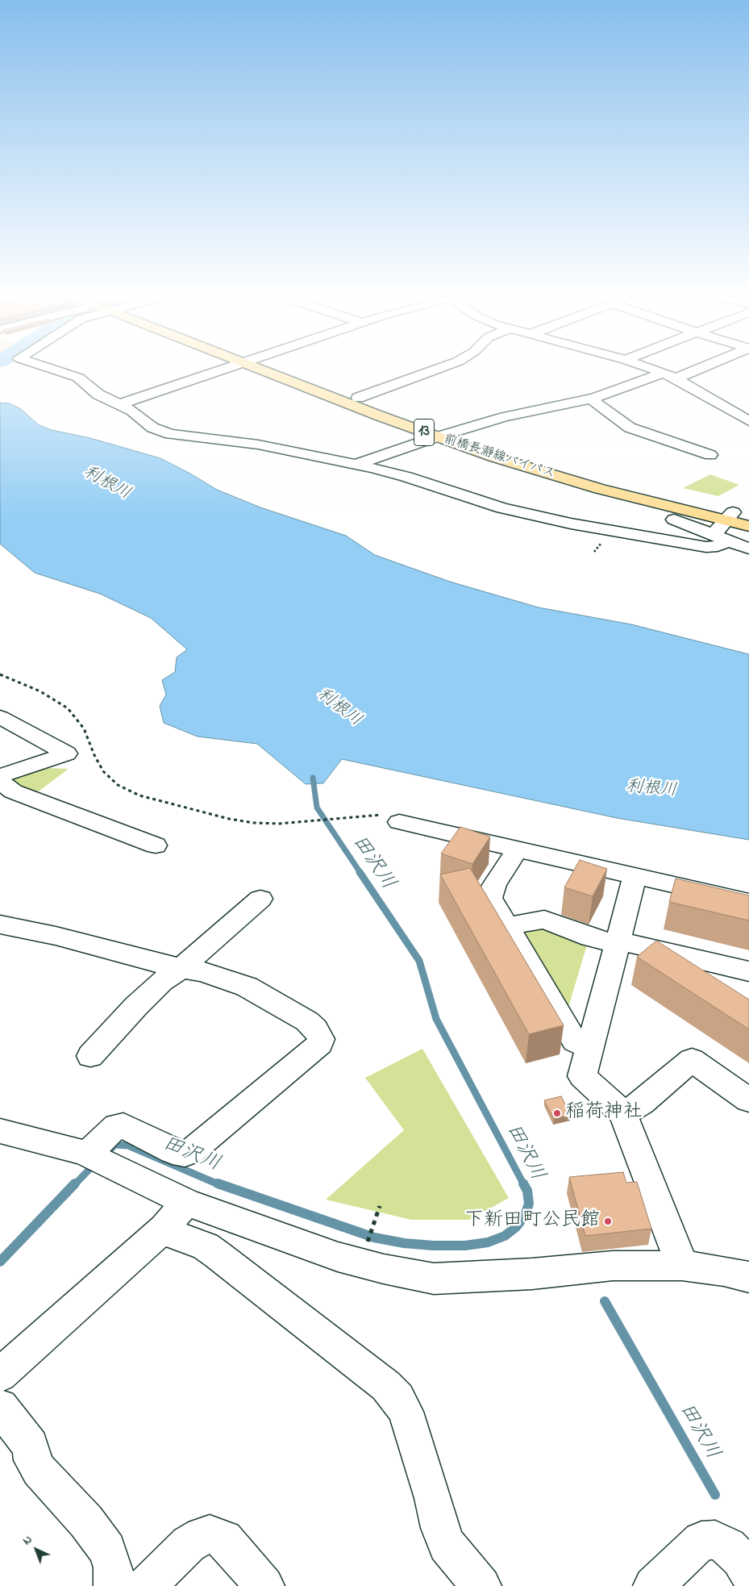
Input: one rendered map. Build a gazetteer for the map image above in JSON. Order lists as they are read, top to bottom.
{
  "streets": {
    "main road": ["13", "前橋長瀞線バイパス"]
  },
  "water": ["利根川", "田沢川"],
  "places": ["稲荷神社", "下新田町公民館"],
  "north": "top left"
}
